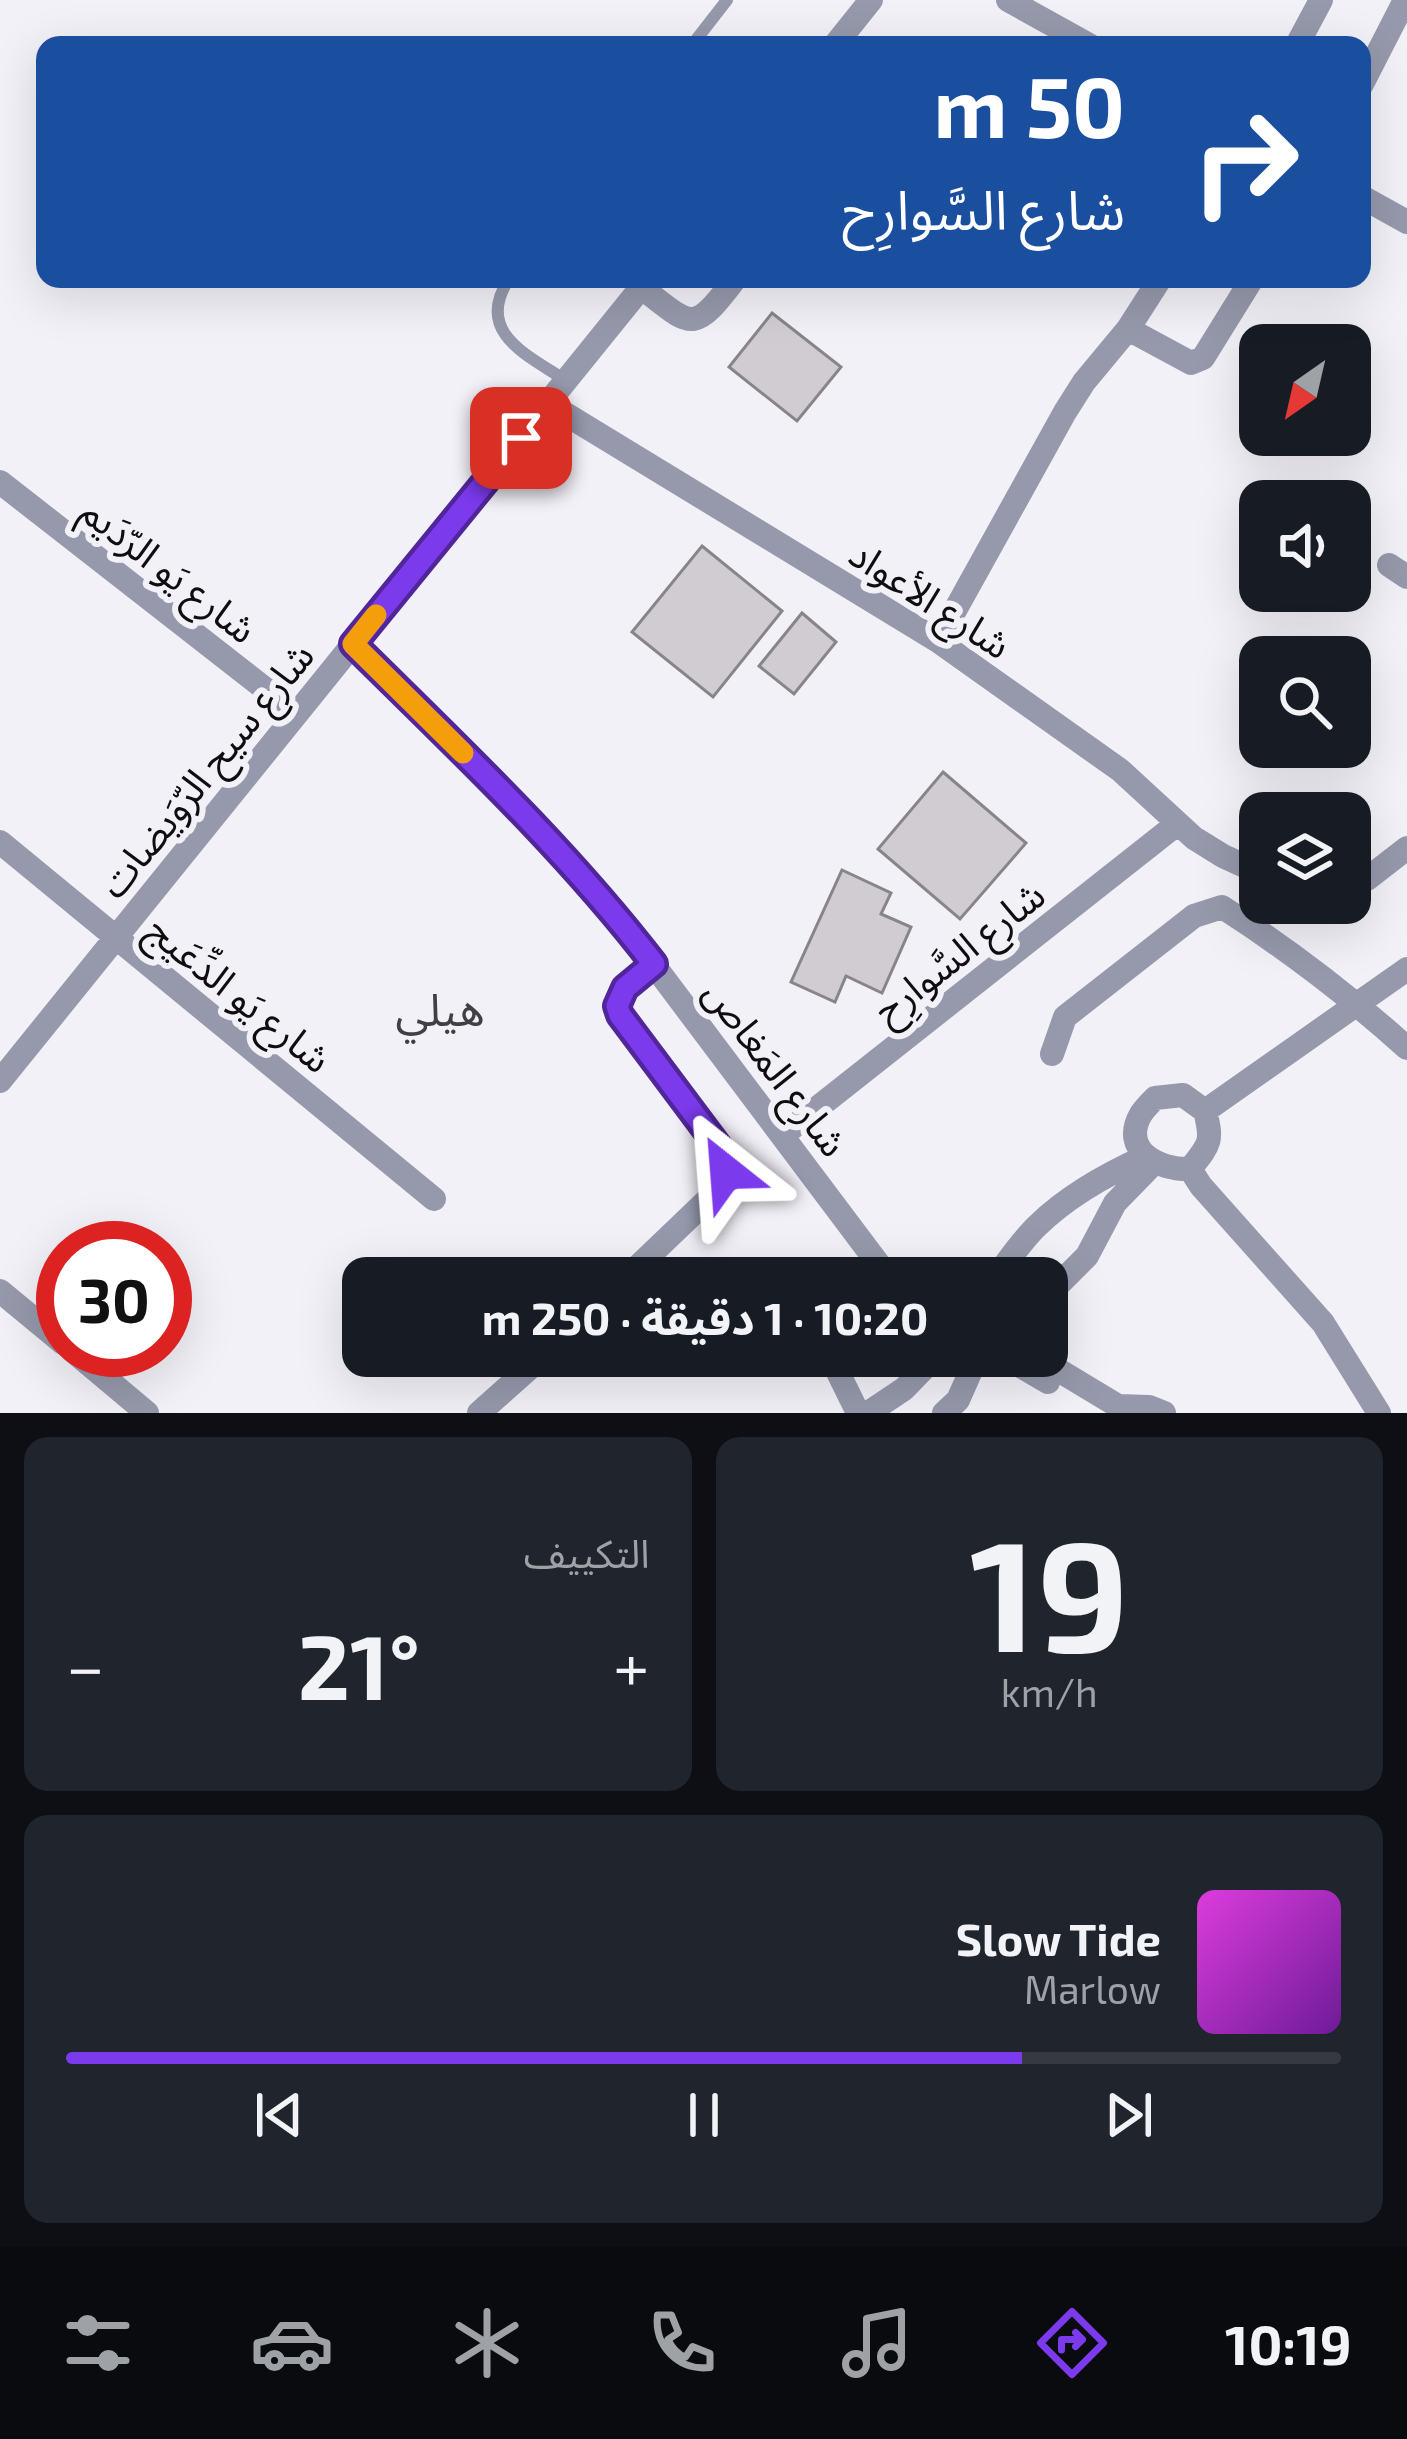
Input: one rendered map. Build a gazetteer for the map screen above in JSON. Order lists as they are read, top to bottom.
{
  "streets": {
    "street": [
      "شارع يَو الرّدَيم",
      "شارع الأعواد",
      "شارع سيح الرّوَيضات",
      "شارع السَّوارِح",
      "شارع يَو الدِّعَيج",
      "شارع المَغاص"
    ]
  },
  "crossings": [
    ["شارع يَو الرّدَيم", "شارع سيح الرّوَيضات"],
    ["شارع الأعواد", "شارع سيح الرّوَيضات"],
    ["شارع الأعواد", "شارع السَّوارِح"],
    ["شارع سيح الرّوَيضات", "شارع يَو الدِّعَيج"],
    ["شارع سيح الرّوَيضات", "شارع المَغاص"],
    ["شارع السَّوارِح", "شارع المَغاص"]
  ],
  "districts": ["هيلي"],
  "north": "bottom left",
  "page": {
    "turn": ["50 m", "شارع السَّوارِح"],
    "limit": "30",
    "trip": "10:20 · 1 دقيقة · 250 m",
    "tile": [
      ["19", "km/h"],
      "التكييف"
    ],
    "heat": ["−", "21°", "+"],
    "song": ["Slow Tide", "Marlow"],
    "tabs": "10:19"
  }
}
